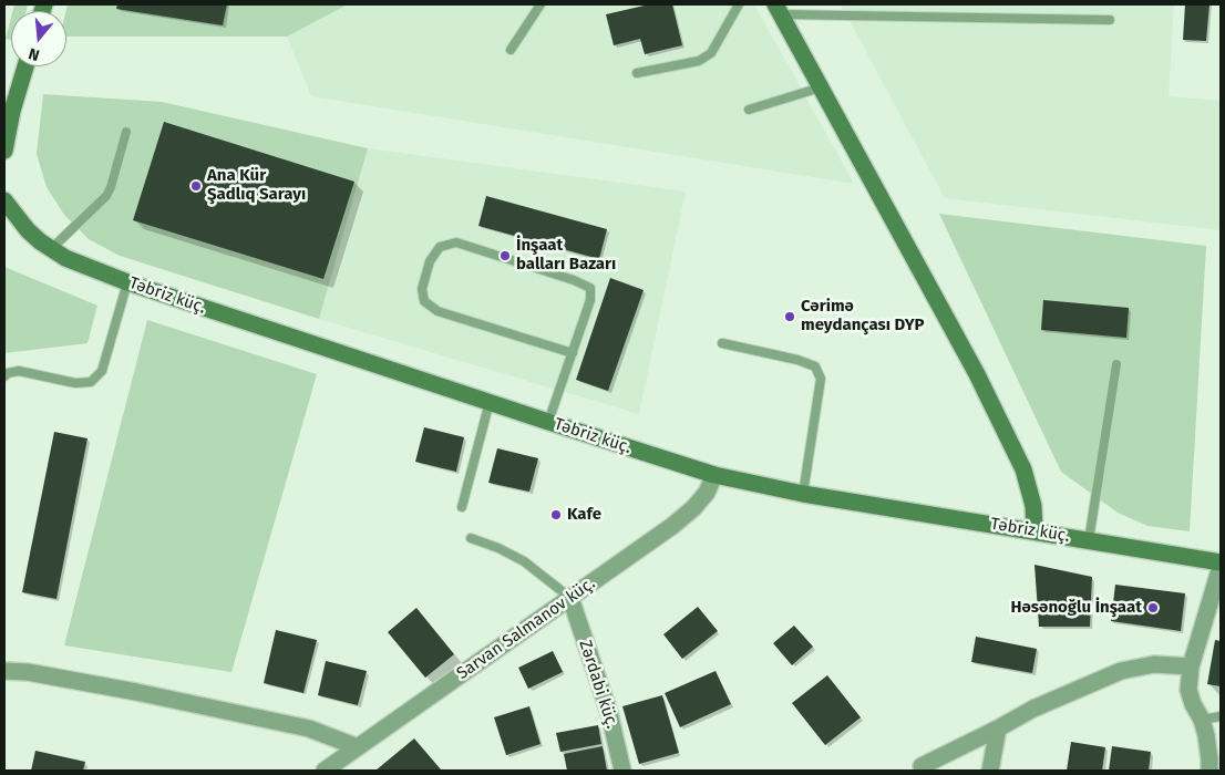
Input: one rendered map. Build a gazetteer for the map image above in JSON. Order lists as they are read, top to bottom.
{
  "streets": {
    "main road": ["Təbriz küç."],
    "street": ["Sarvan Salmanov küç.", "Zərdabi küç."]
  },
  "crossings": [
    ["Təbriz küç.", "Sarvan Salmanov küç."],
    ["Sarvan Salmanov küç.", "Zərdabi küç."]
  ],
  "places": [
    "Ana Kür Şadlıq Sarayı",
    "İnşaat balları Bazarı",
    "Cərimə meydançası DYP",
    "Kafe",
    "Həsənoğlu İnşaat"
  ],
  "north": "bottom"
}
